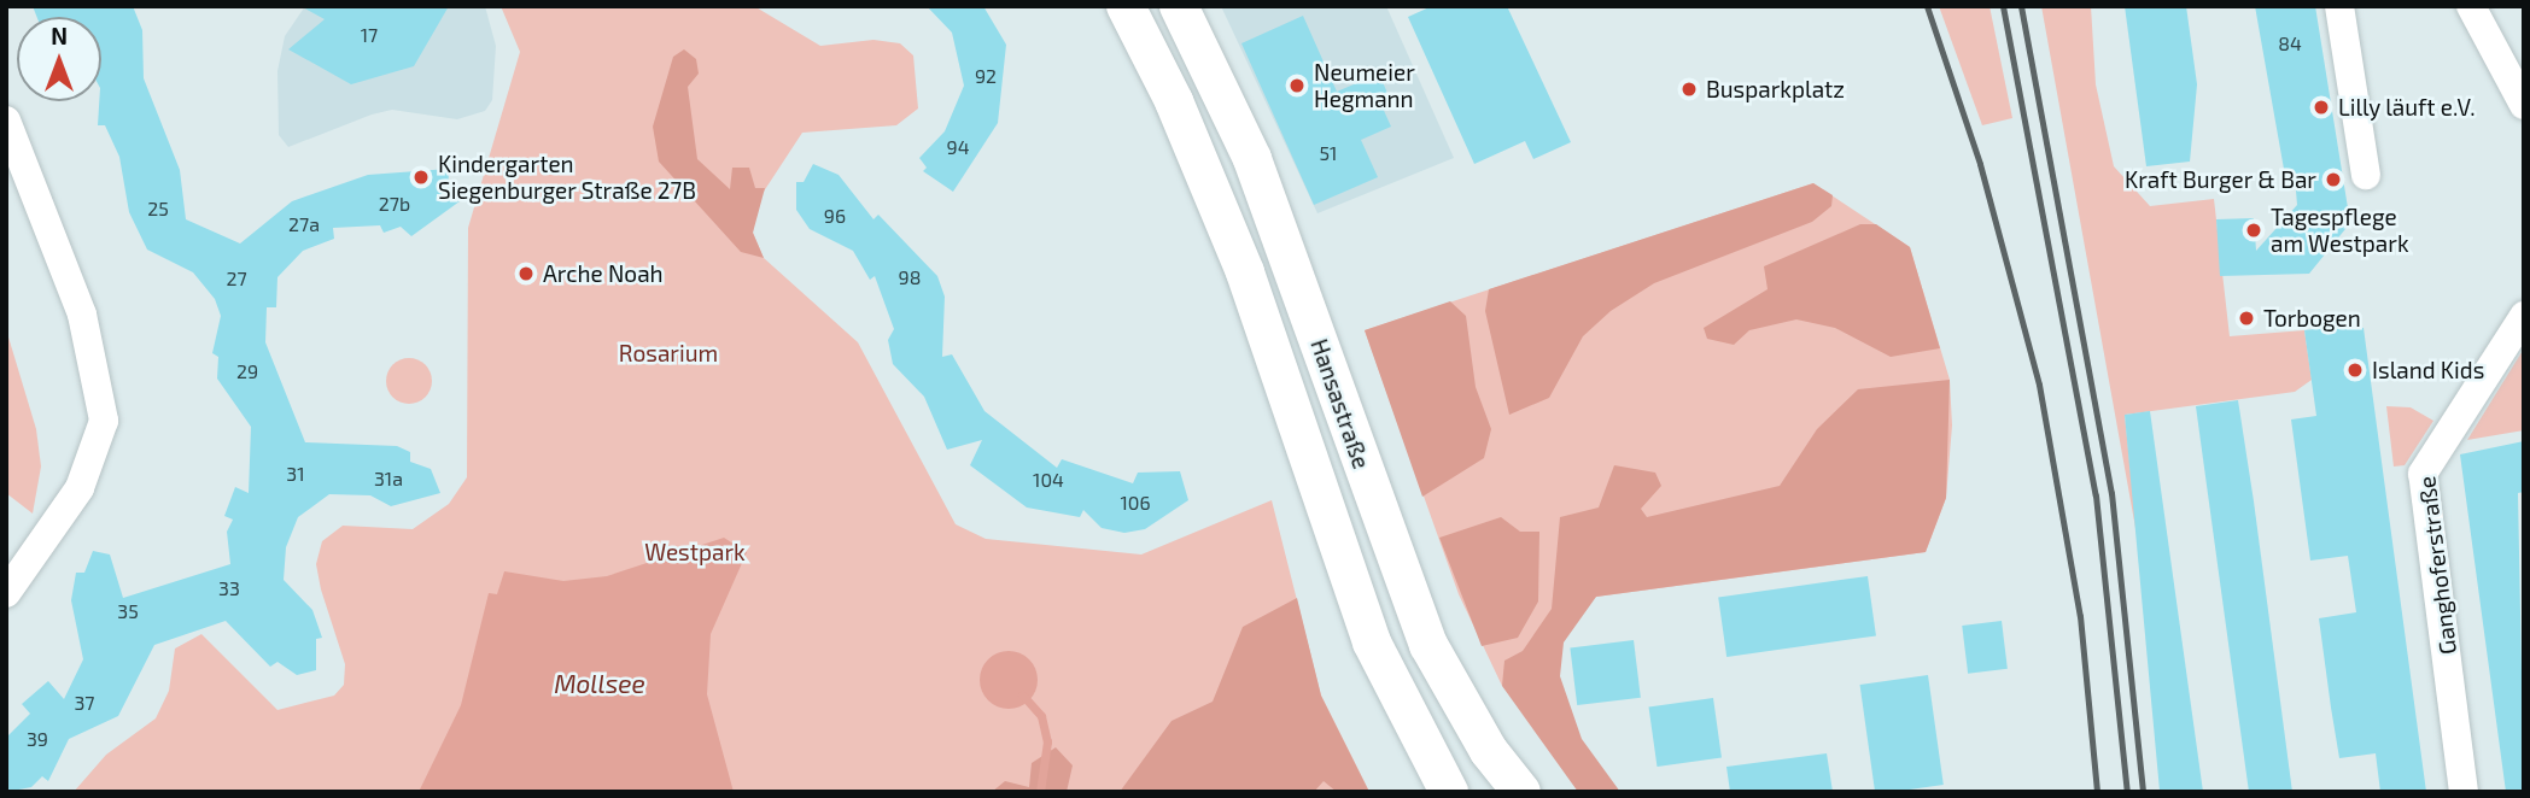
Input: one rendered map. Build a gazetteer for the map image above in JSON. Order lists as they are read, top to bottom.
{
  "streets": {
    "main road": ["Hansastraße"],
    "street": ["Ganghoferstraße"]
  },
  "water": ["Mollsee"],
  "parks": ["Rosarium", "Westpark"],
  "places": [
    "Neumeier Heg‍mann",
    "Busparkplatz",
    "Lilly läuft e.V.",
    "Kindergarten Siegenburger Straße 27B",
    "Kraft Burger & Bar",
    "Tagespflege am Westpark",
    "Arche Noah",
    "Torbogen",
    "Island Kids"
  ],
  "house_numbers": [
    "17",
    "84",
    "92",
    "94",
    "51",
    "27b",
    "25",
    "96",
    "27a",
    "98",
    "27",
    "29",
    "31",
    "31a",
    "104",
    "106",
    "33",
    "35",
    "37",
    "39"
  ],
  "north": "top"
}
